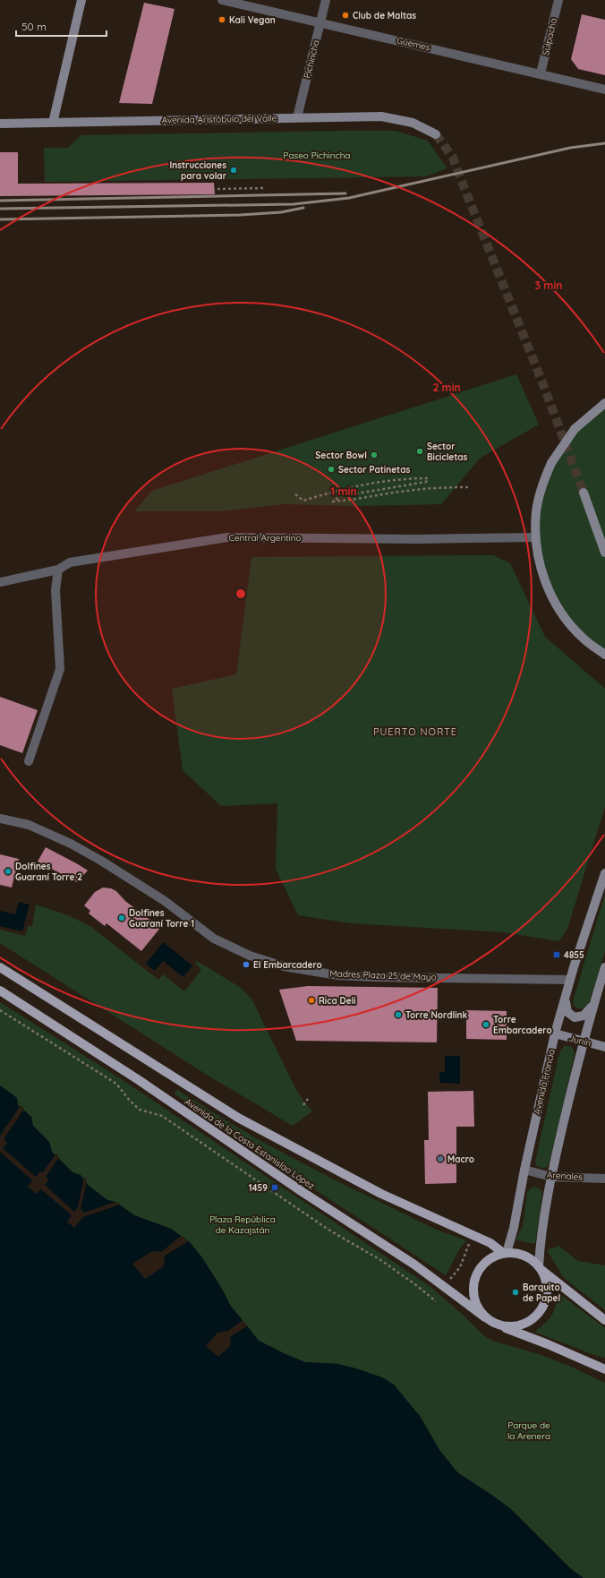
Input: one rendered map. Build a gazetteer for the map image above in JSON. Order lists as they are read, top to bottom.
{
  "streets": {
    "main road": [
      "Avenida Aristóbulo del Valle",
      "Junín",
      "Avenida Francia",
      "Avenida de la Costa Estanislao López"
    ],
    "street": [
      "Suipacha",
      "Güemes",
      "Pichincha",
      "Central Argentino",
      "Madres Plaza 25 de Mayo",
      "Arenales"
    ]
  },
  "crossings": [
    ["Suipacha", "Güemes"],
    ["Güemes", "Pichincha"],
    ["Pichincha", "Avenida Aristóbulo del Valle"],
    ["Madres Plaza 25 de Mayo", "Avenida Francia"],
    ["Junín", "Avenida Francia"],
    ["Avenida Francia", "Avenida de la Costa Estanislao López"],
    ["Avenida Francia", "Arenales"]
  ],
  "districts": ["PUERTO NORTE"],
  "parks": ["Paseo Pichincha", "Plaza República de Kazajstán", "Parque de la Arenera"],
  "places": {
    "other": [
      "Club de Maltas",
      "Kali Vegan",
      "Instrucciones para volar",
      "Sector Bicicletas",
      "Sector Bowl",
      "Sector Patinetas",
      "Dolfines Guaraní Torre 2",
      "Dolfines Guaraní Torre 1",
      "El Embarcadero",
      "Rica Deli",
      "Torre Nordlink",
      "Torre Embarcadero",
      "Macro",
      "Barquito de Papel"
    ],
    "transit": ["4855", "1459"]
  },
  "scale_bar": "50 m",
  "rings": ["3 min", "2 min", "1 min"]
}
